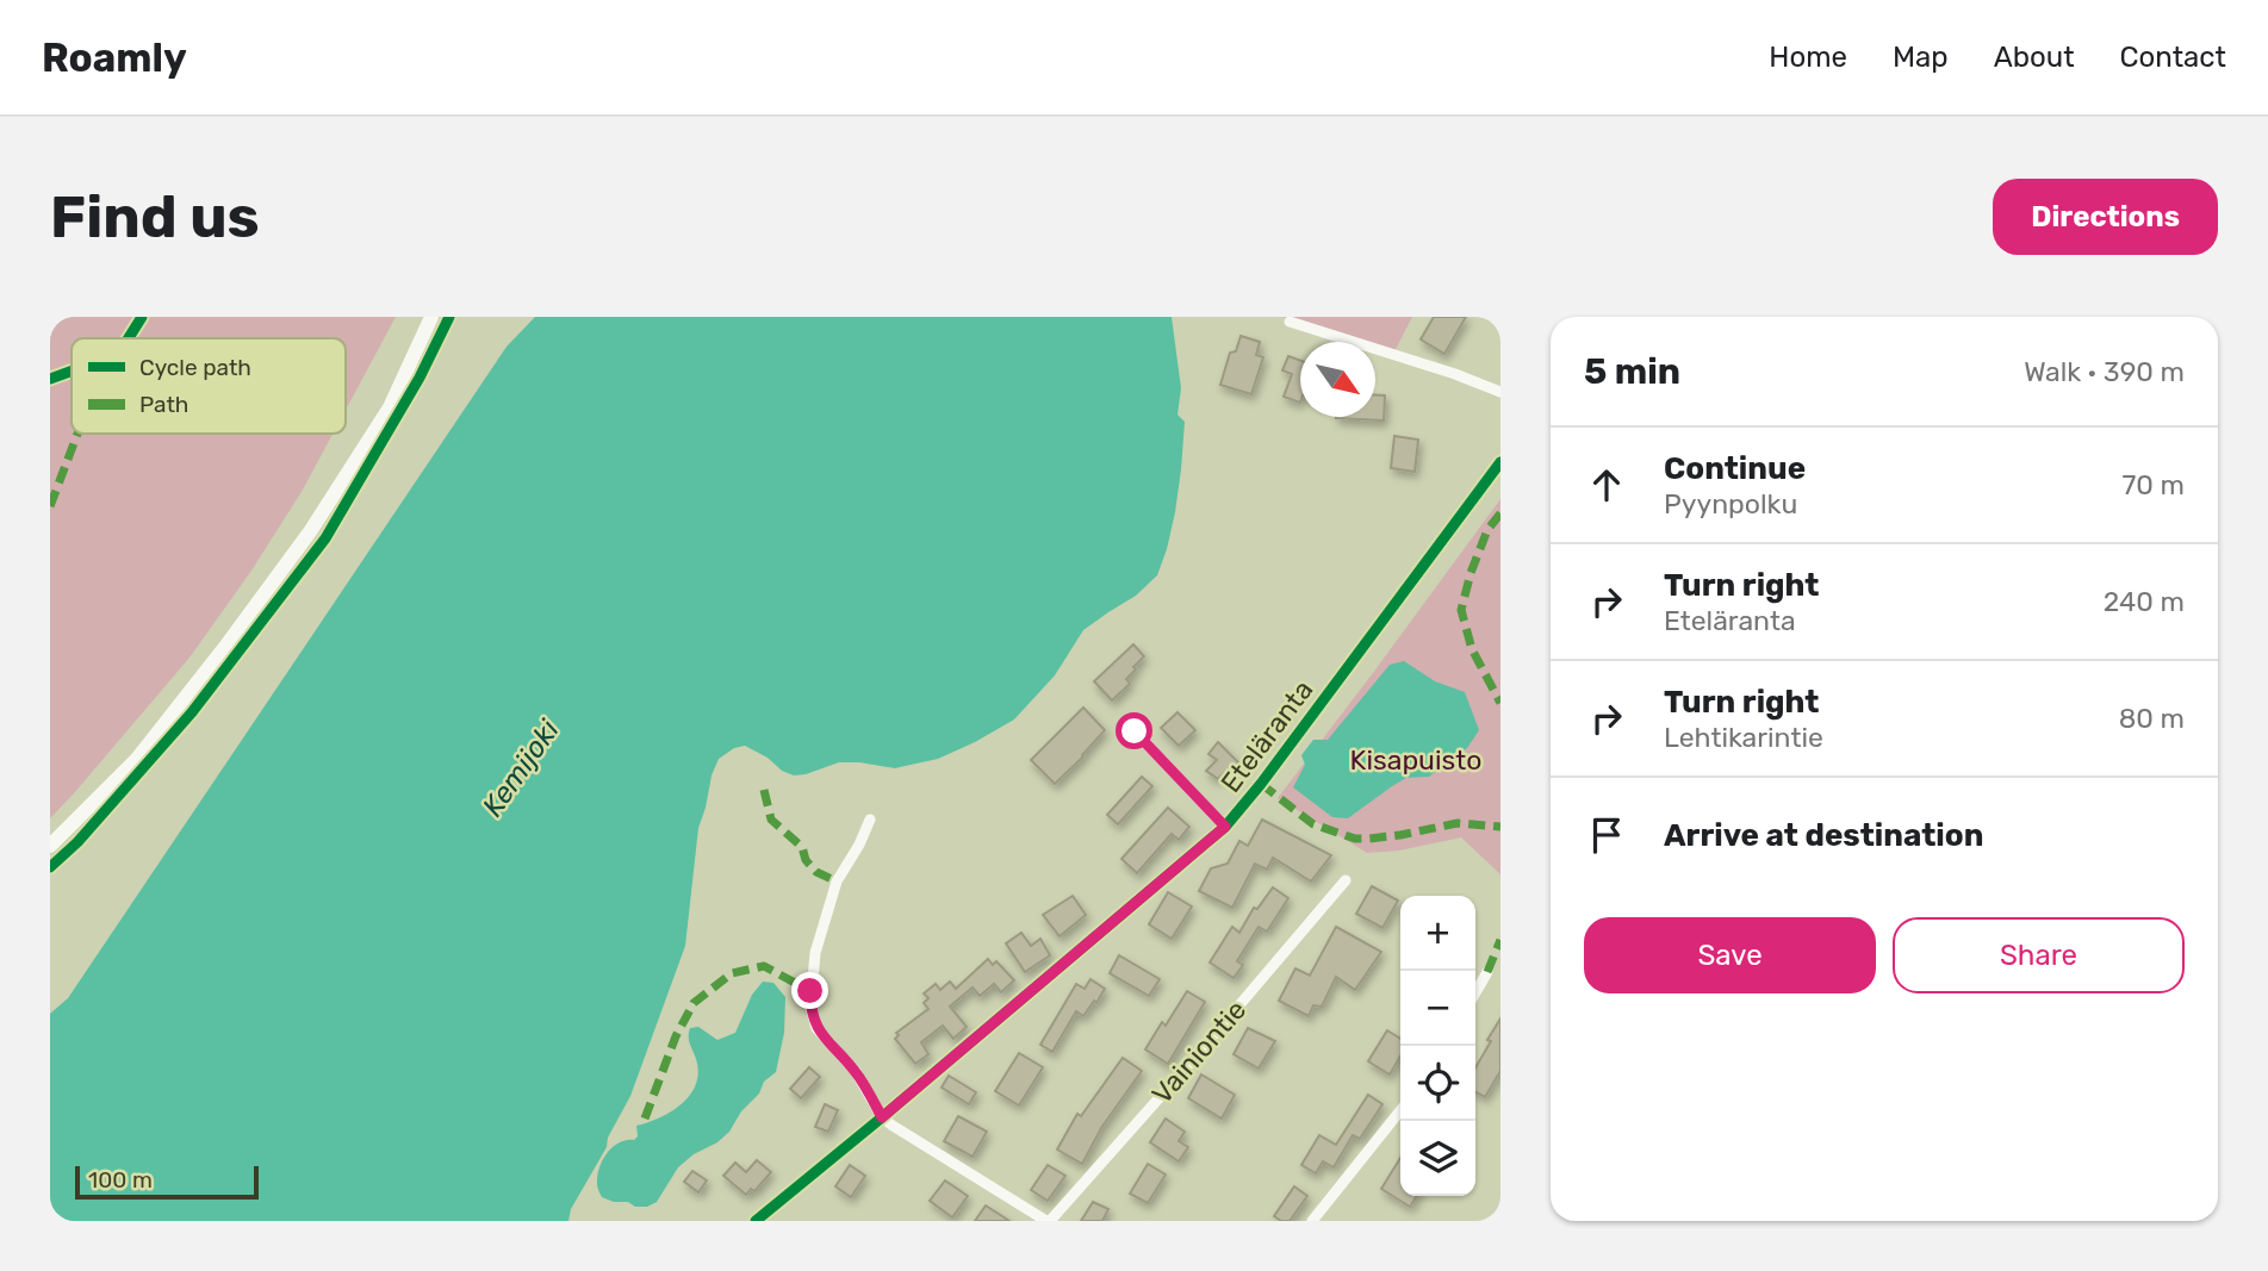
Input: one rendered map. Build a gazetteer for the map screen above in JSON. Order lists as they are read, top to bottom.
{
  "streets": {
    "street": ["Eteläranta", "Vainiontie"]
  },
  "water": ["Kemijoki"],
  "parks": ["Kisapuisto"],
  "legend": ["Cycle path", "Path"],
  "scale_bar": "100 m",
  "north": "bottom right",
  "page": {
    "header": "Roamly",
    "nav": [
      "Home",
      "Map",
      "About",
      "Contact"
    ],
    "buttons": [
      "Directions",
      ["Save", "Share"]
    ],
    "title": "Find us",
    "heading": ["5 min", "Walk · 390 m"],
    "list": [
      ["Continue", "Pyynpolku", "70 m"],
      ["Turn right", "Eteläranta", "240 m"],
      ["Turn right", "Lehtikarintie", "80 m"],
      "Arrive at destination"
    ],
    "map_buttons": ["+", "−"],
    "scale": "100 m"
  }
}
